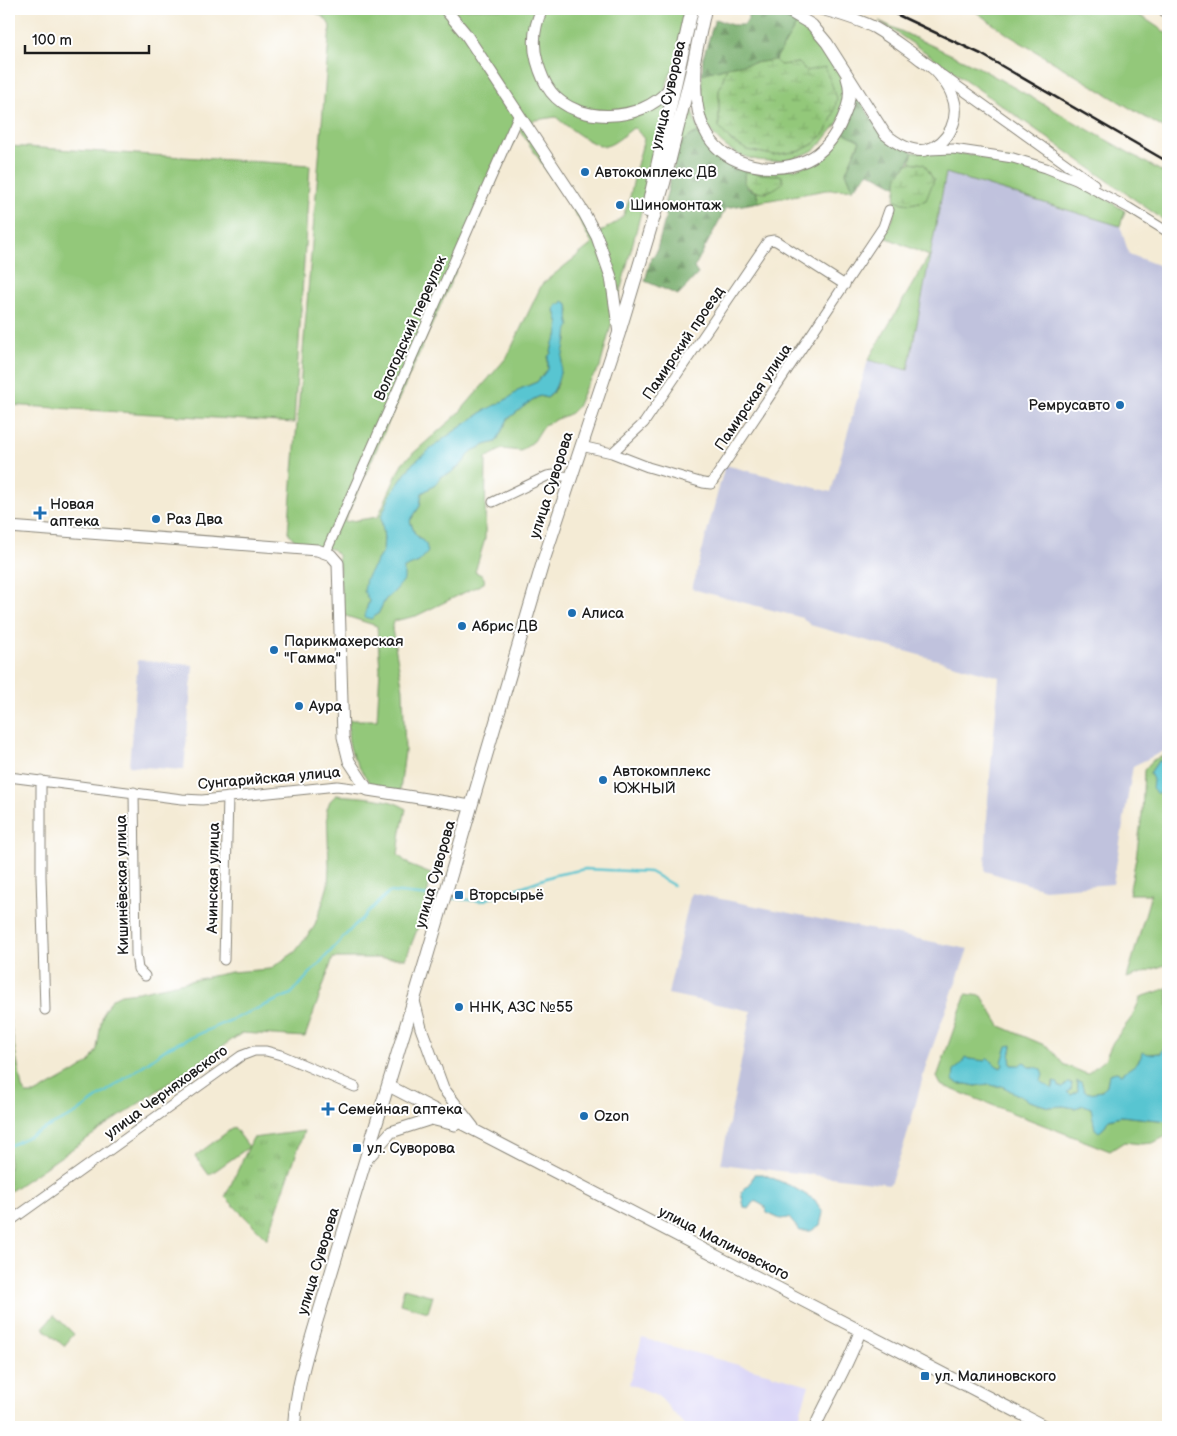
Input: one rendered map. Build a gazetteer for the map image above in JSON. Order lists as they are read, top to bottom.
{
  "streets": {
    "main road": ["улица Суворова"],
    "street": [
      "Вологодский переулок",
      "Памирский проезд",
      "Памирская улица",
      "Сунгарийская улица",
      "Ачинская улица",
      "Кишинёвская улица",
      "улица Черняховского",
      "улица Малиновского"
    ]
  },
  "crossings": [
    ["улица Суворова", "Памирская улица"],
    ["улица Суворова", "Сунгарийская улица"],
    ["улица Суворова", "улица Малиновского"],
    ["Памирский проезд", "Памирская улица"],
    ["Сунгарийская улица", "Ачинская улица"],
    ["Сунгарийская улица", "Кишинёвская улица"]
  ],
  "places": {
    "other": [
      "Автокомплекс ДВ",
      "Шиномонтаж",
      "Ремрусавто",
      "Раз Два",
      "Алиса",
      "Абрис ДВ",
      "Парикмахерская \"Гамма\"",
      "Аура",
      "Автокомплекс ЮЖНЫЙ",
      "ННК, АЗС №55",
      "Ozon"
    ],
    "health": ["Новая аптека", "Семейная аптека"],
    "transit": ["Вторсырьё", "ул. Суворова", "ул. Малиновского"]
  },
  "scale_bar": "100 m"
}
